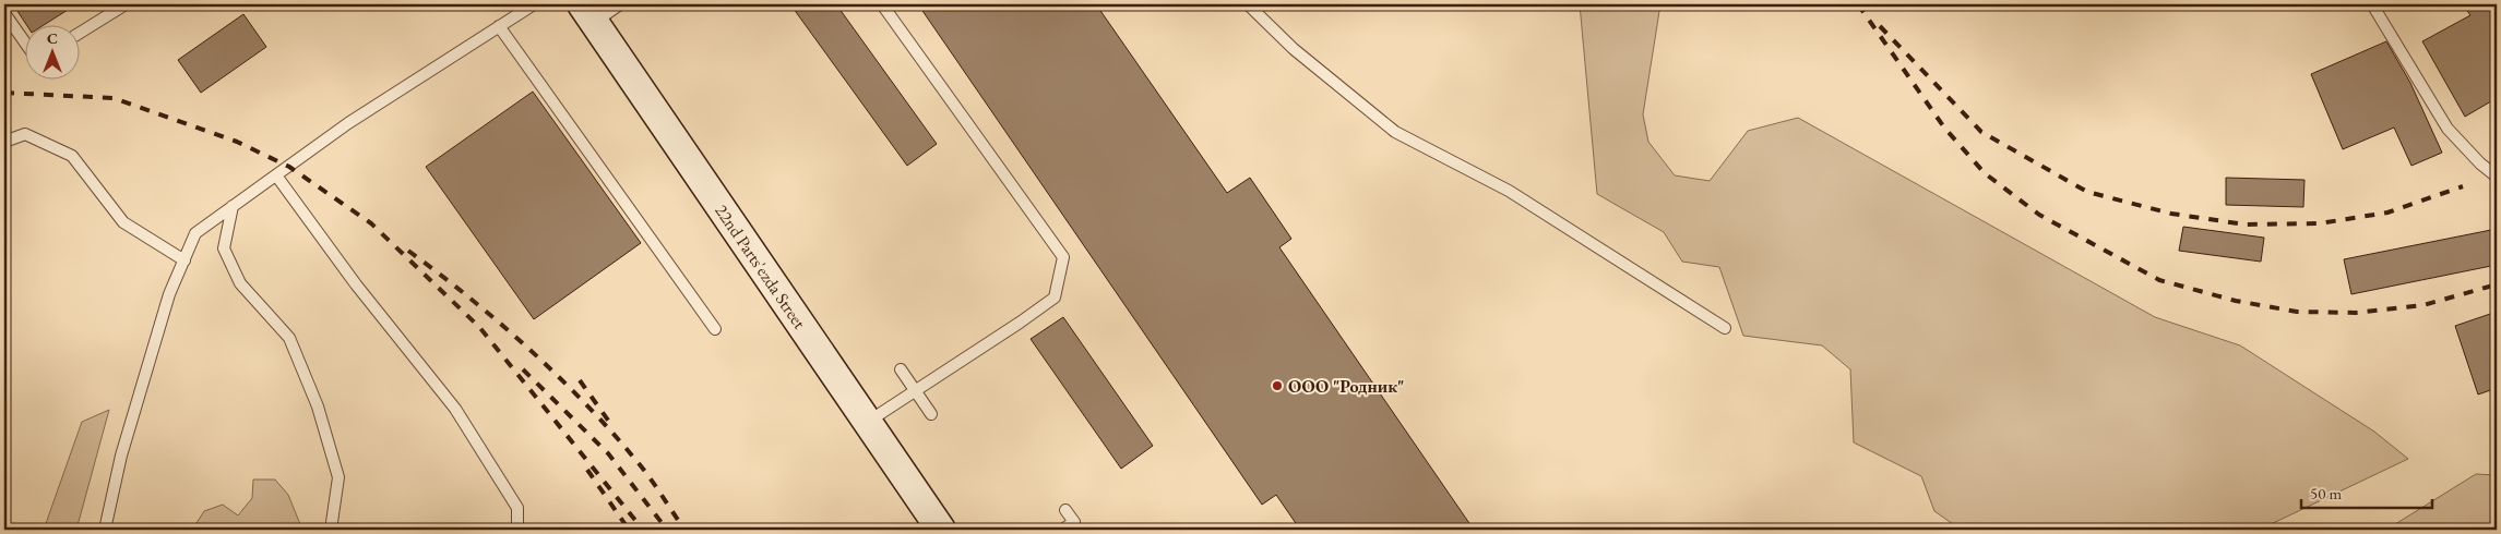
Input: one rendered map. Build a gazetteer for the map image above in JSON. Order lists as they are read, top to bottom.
{
  "streets": {
    "street": ["22nd Parts'ezda Street"]
  },
  "places": ["ООО \"Родник\""],
  "scale_bar": "50 m",
  "north": "top"
}
